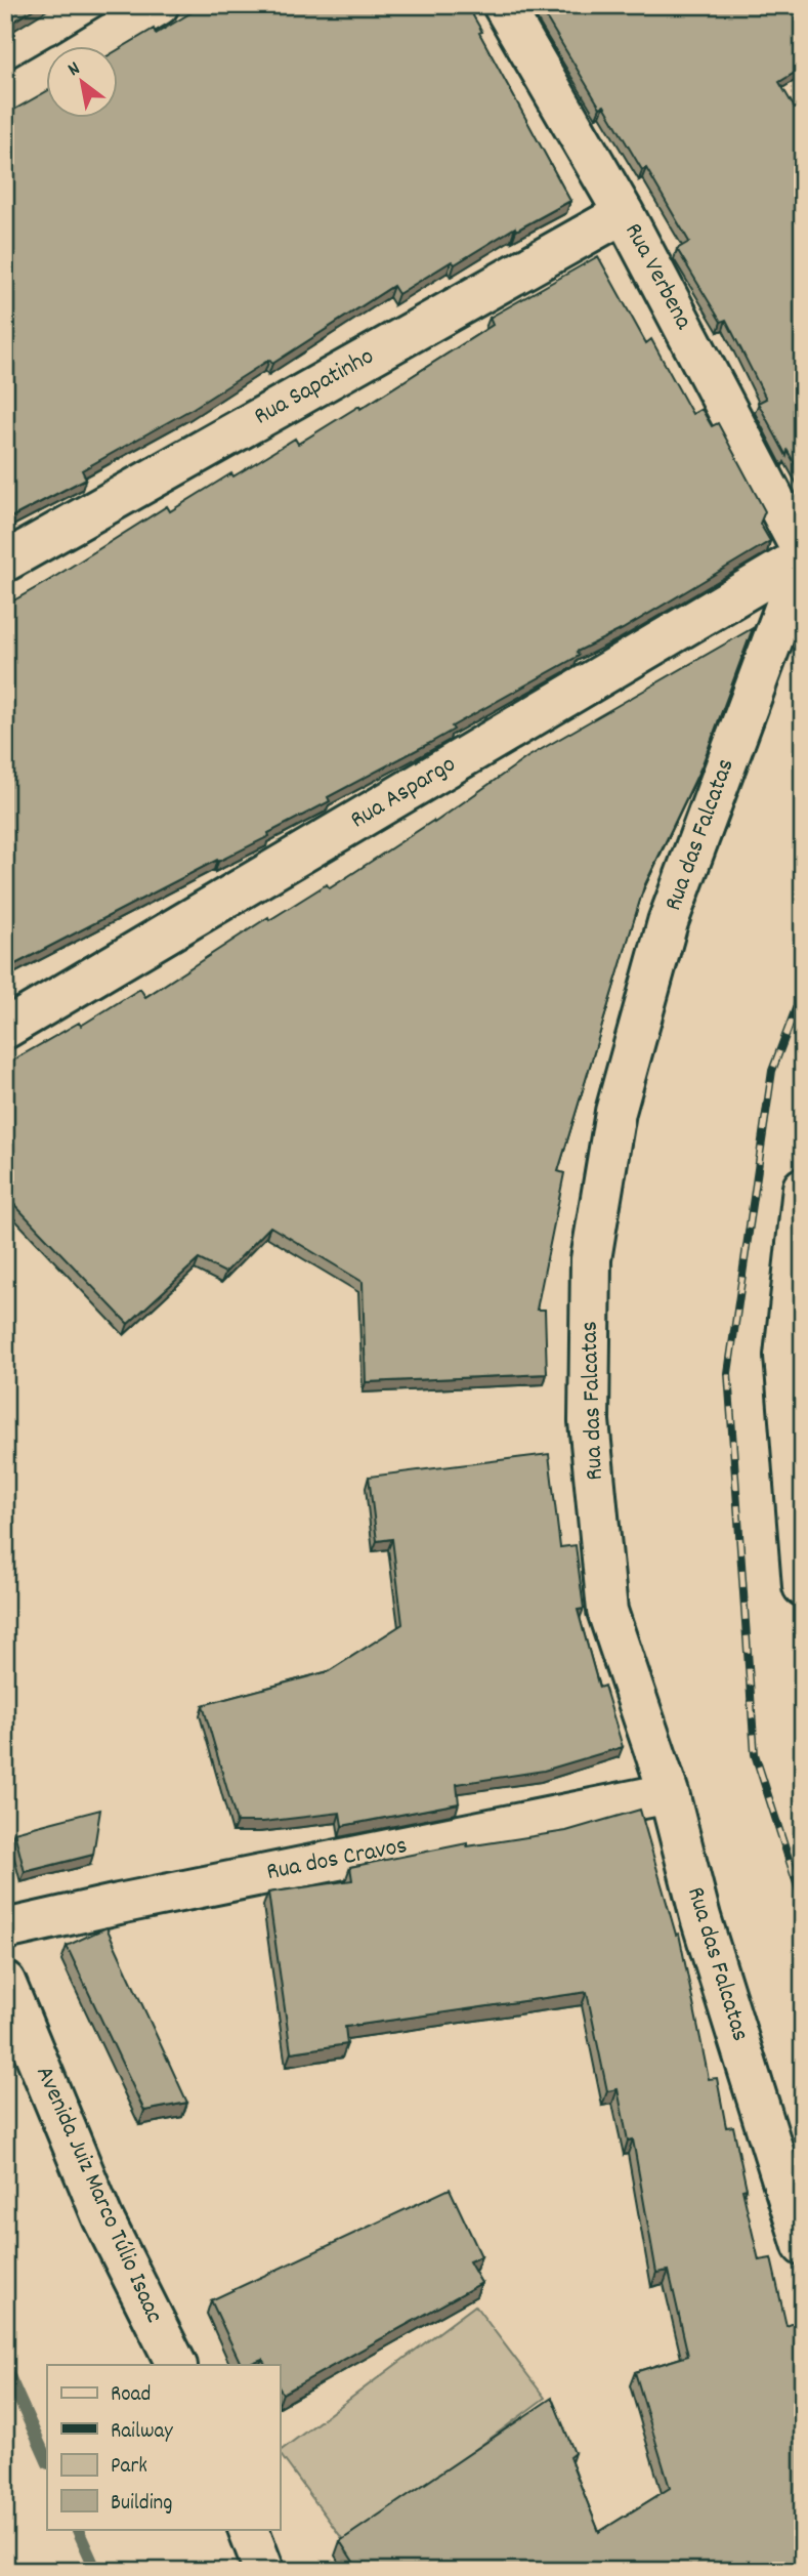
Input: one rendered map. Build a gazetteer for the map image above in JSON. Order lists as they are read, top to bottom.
{
  "streets": {
    "street": [
      "Rua Verbena",
      "Rua Sapatinho",
      "Rua Aspargo",
      "Rua das Falcatas",
      "Rua dos Cravos",
      "Avenida Juiz Marco Túlio Isaac"
    ]
  },
  "crossings": [
    ["Rua Verbena", "Rua Sapatinho"],
    ["Rua Verbena", "Rua Aspargo"],
    ["Rua Verbena", "Rua das Falcatas"],
    ["Rua Aspargo", "Rua das Falcatas"],
    ["Rua das Falcatas", "Rua dos Cravos"]
  ],
  "legend": [
    "Road",
    "Railway",
    "Park",
    "Building"
  ],
  "north": "top left"
}
